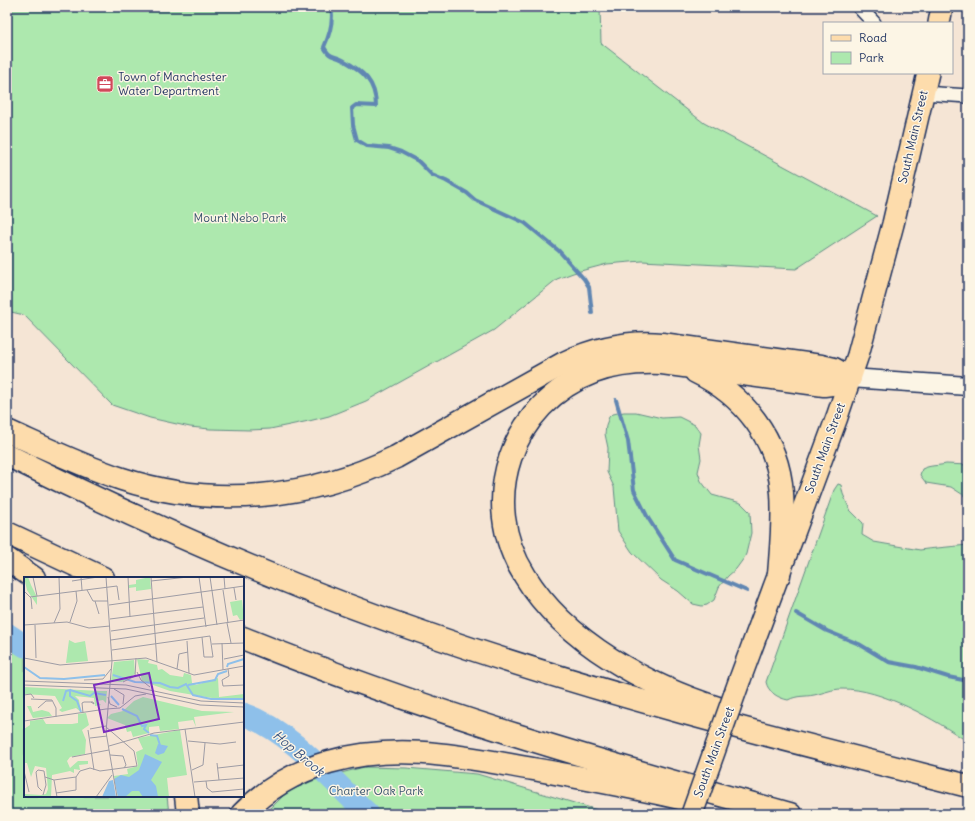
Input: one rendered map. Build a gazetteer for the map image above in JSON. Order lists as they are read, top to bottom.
{
  "streets": {
    "main road": ["South Main Street"]
  },
  "water": ["Hop Brook"],
  "parks": ["Mount Nebo Park", "Charter Oak Park"],
  "places": {
    "office": ["Town of Manchester Water Department"]
  },
  "legend": ["Road", "Park"]
}
